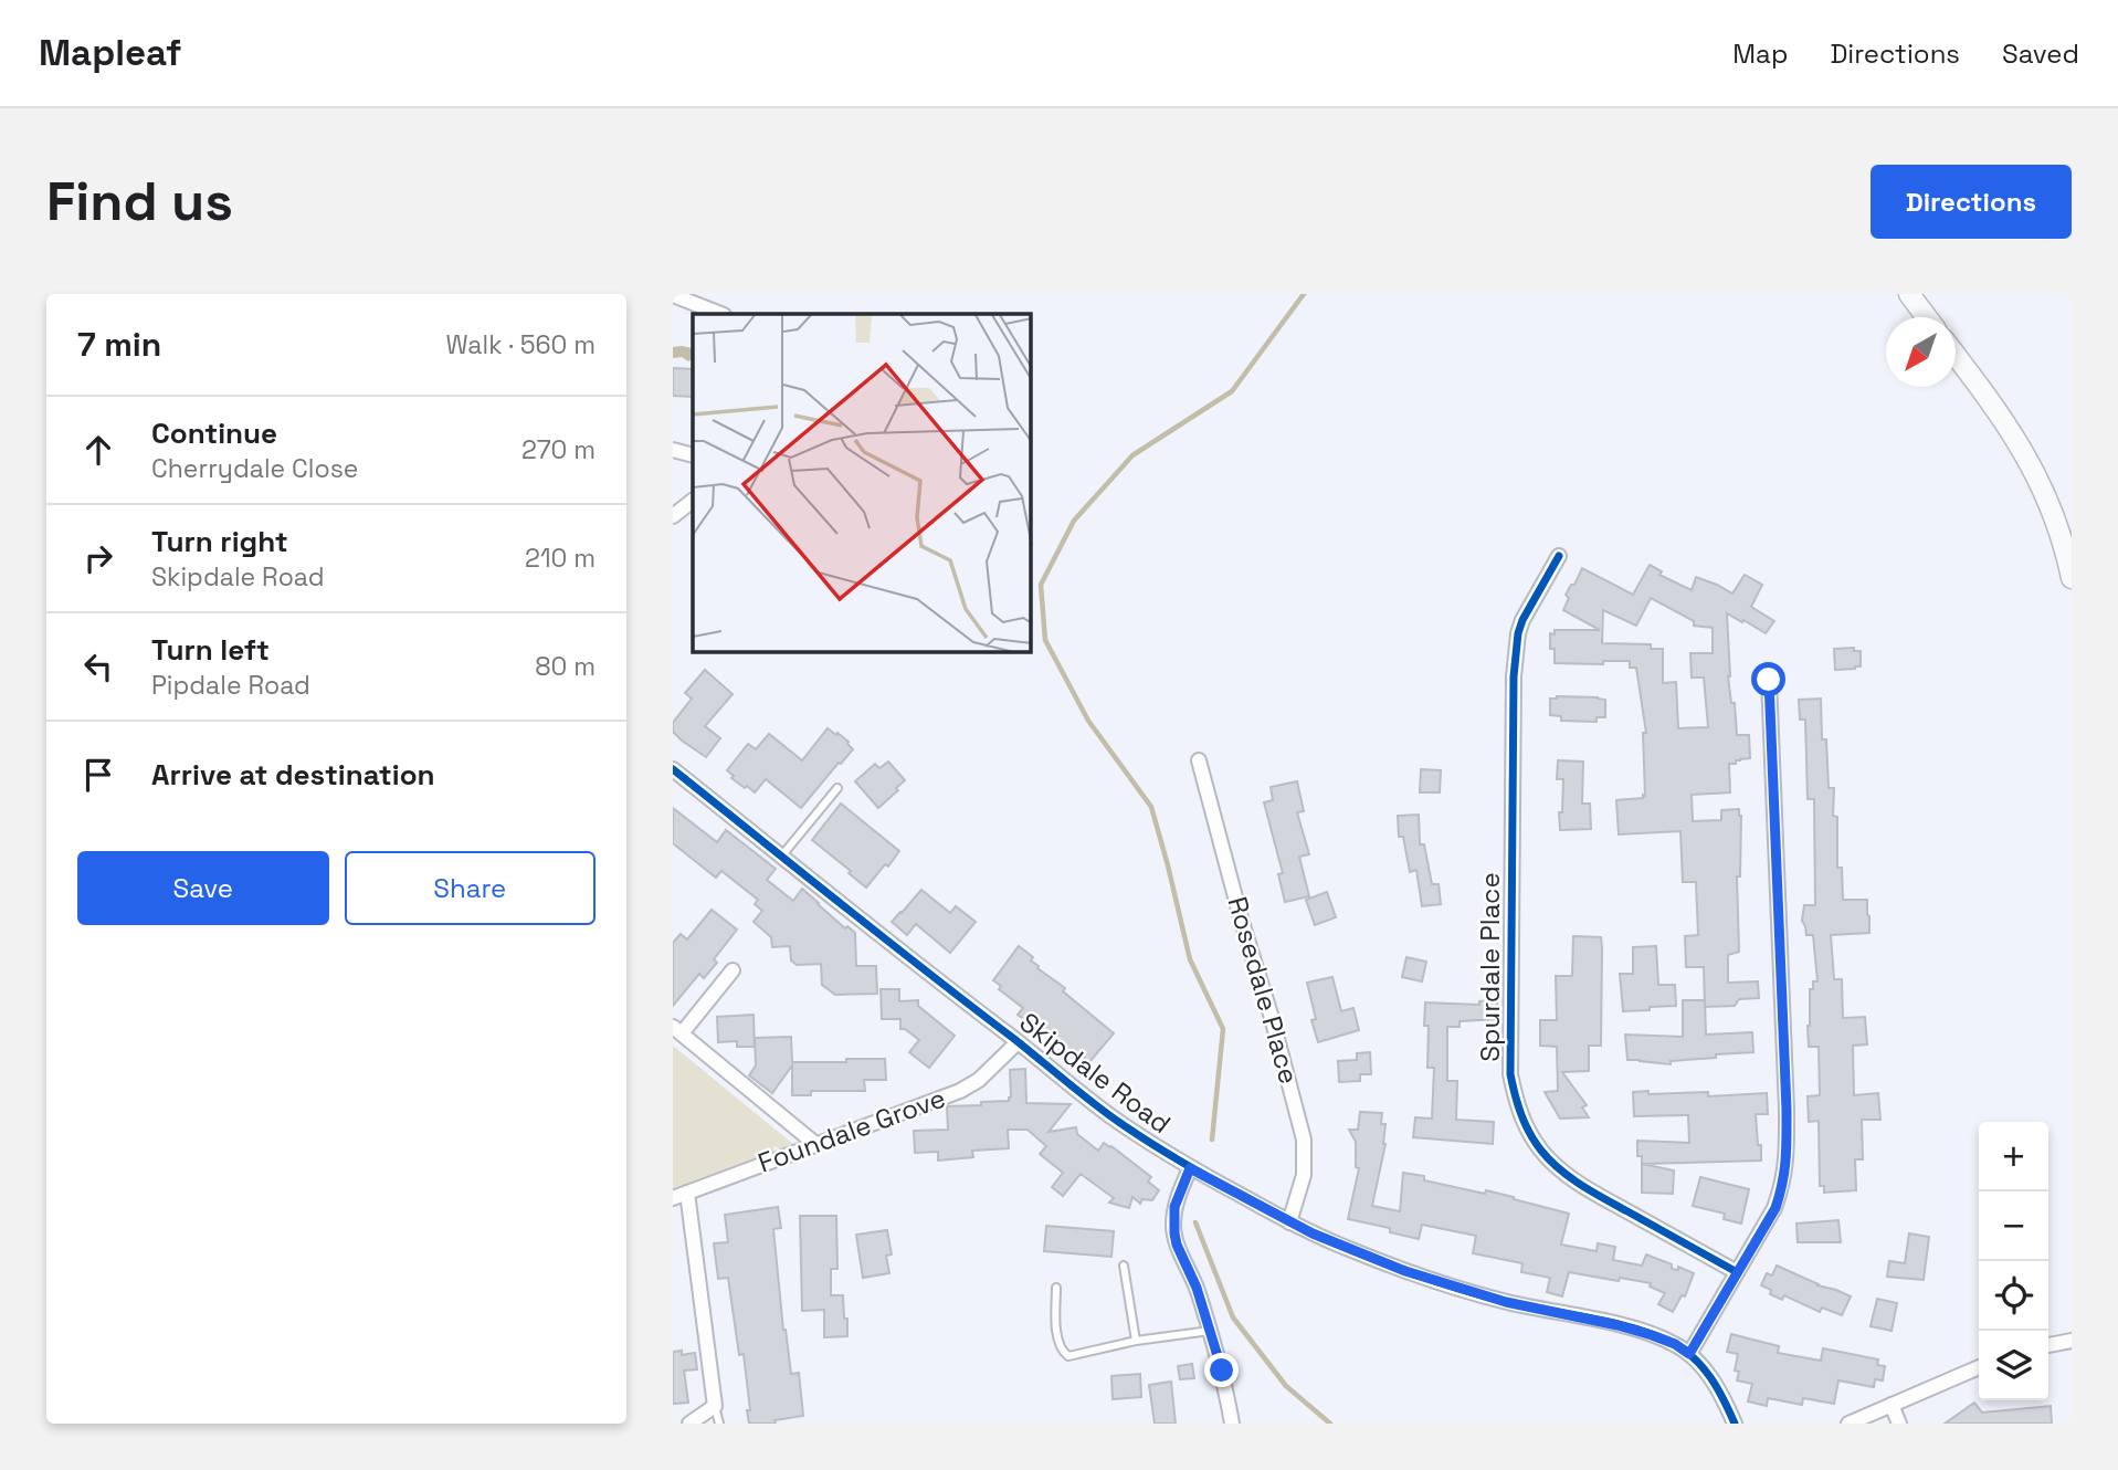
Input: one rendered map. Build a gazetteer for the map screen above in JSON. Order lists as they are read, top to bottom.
{
  "streets": {
    "street": [
      "Spurdale Place",
      "Rosedale Place",
      "Skipdale Road",
      "Foundale Grove"
    ]
  },
  "crossings": [
    ["Rosedale Place", "Skipdale Road"],
    ["Skipdale Road", "Foundale Grove"]
  ],
  "north": "bottom left",
  "page": {
    "header": "Mapleaf",
    "nav": ["Map", "Directions", "Saved"],
    "buttons": [
      "Directions",
      ["Save", "Share"]
    ],
    "title": "Find us",
    "heading": ["7 min", "Walk · 560 m"],
    "list": [
      ["Continue", "Cherrydale Close", "270 m"],
      ["Turn right", "Skipdale Road", "210 m"],
      ["Turn left", "Pipdale Road", "80 m"],
      "Arrive at destination"
    ],
    "map_buttons": ["+", "−"]
  }
}
